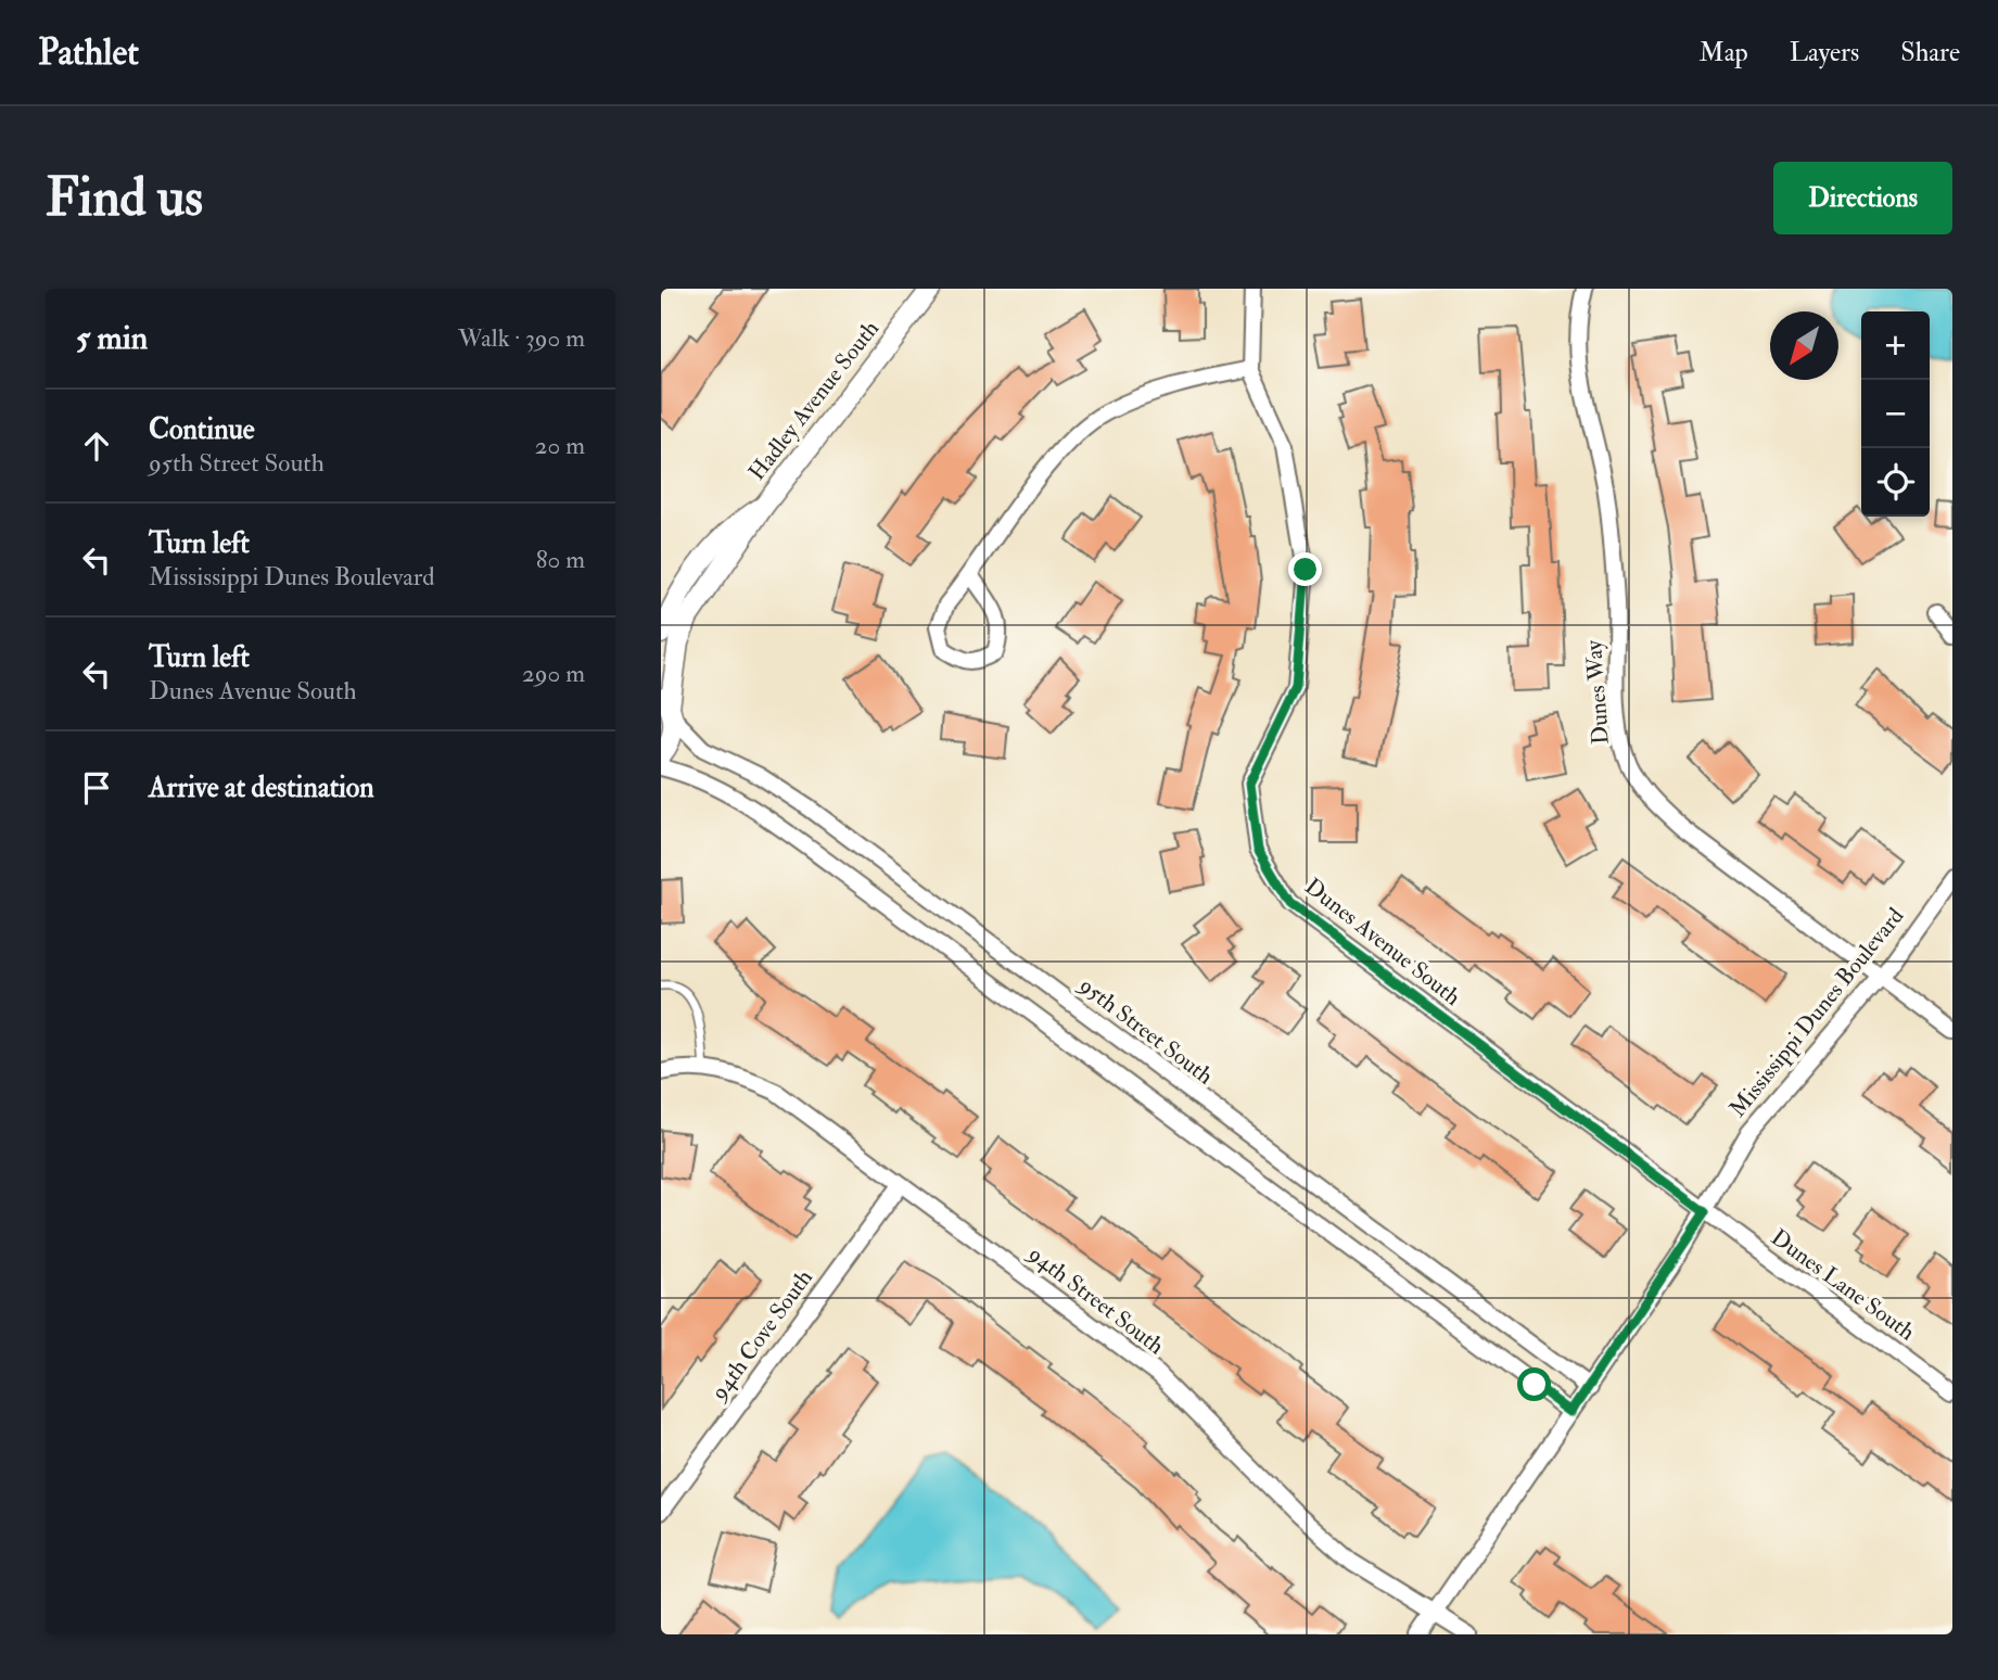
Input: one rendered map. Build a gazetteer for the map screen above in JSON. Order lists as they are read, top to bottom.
{
  "streets": {
    "street": [
      "Hadley Avenue South",
      "Dunes Way",
      "Dunes Avenue South",
      "Mississippi Dunes Boulevard",
      "95th Street South",
      "Dunes Lane South",
      "94th Street South",
      "94th Cove South"
    ]
  },
  "crossings": [
    ["Hadley Avenue South", "95th Street South"],
    ["Dunes Way", "Mississippi Dunes Boulevard"],
    ["Dunes Avenue South", "Mississippi Dunes Boulevard"],
    ["Dunes Avenue South", "Dunes Lane South"],
    ["Mississippi Dunes Boulevard", "95th Street South"],
    ["Mississippi Dunes Boulevard", "Dunes Lane South"],
    ["Mississippi Dunes Boulevard", "94th Street South"],
    ["94th Street South", "94th Cove South"]
  ],
  "north": "bottom left",
  "page": {
    "header": "Pathlet",
    "nav": ["Map", "Layers", "Share"],
    "buttons": "Directions",
    "title": "Find us",
    "heading": ["5 min", "Walk · 390 m"],
    "map_buttons": ["+", "−"],
    "list": [
      ["Continue", "95th Street South", "20 m"],
      ["Turn left", "Mississippi Dunes Boulevard", "80 m"],
      ["Turn left", "Dunes Avenue South", "290 m"],
      "Arrive at destination"
    ]
  }
}
